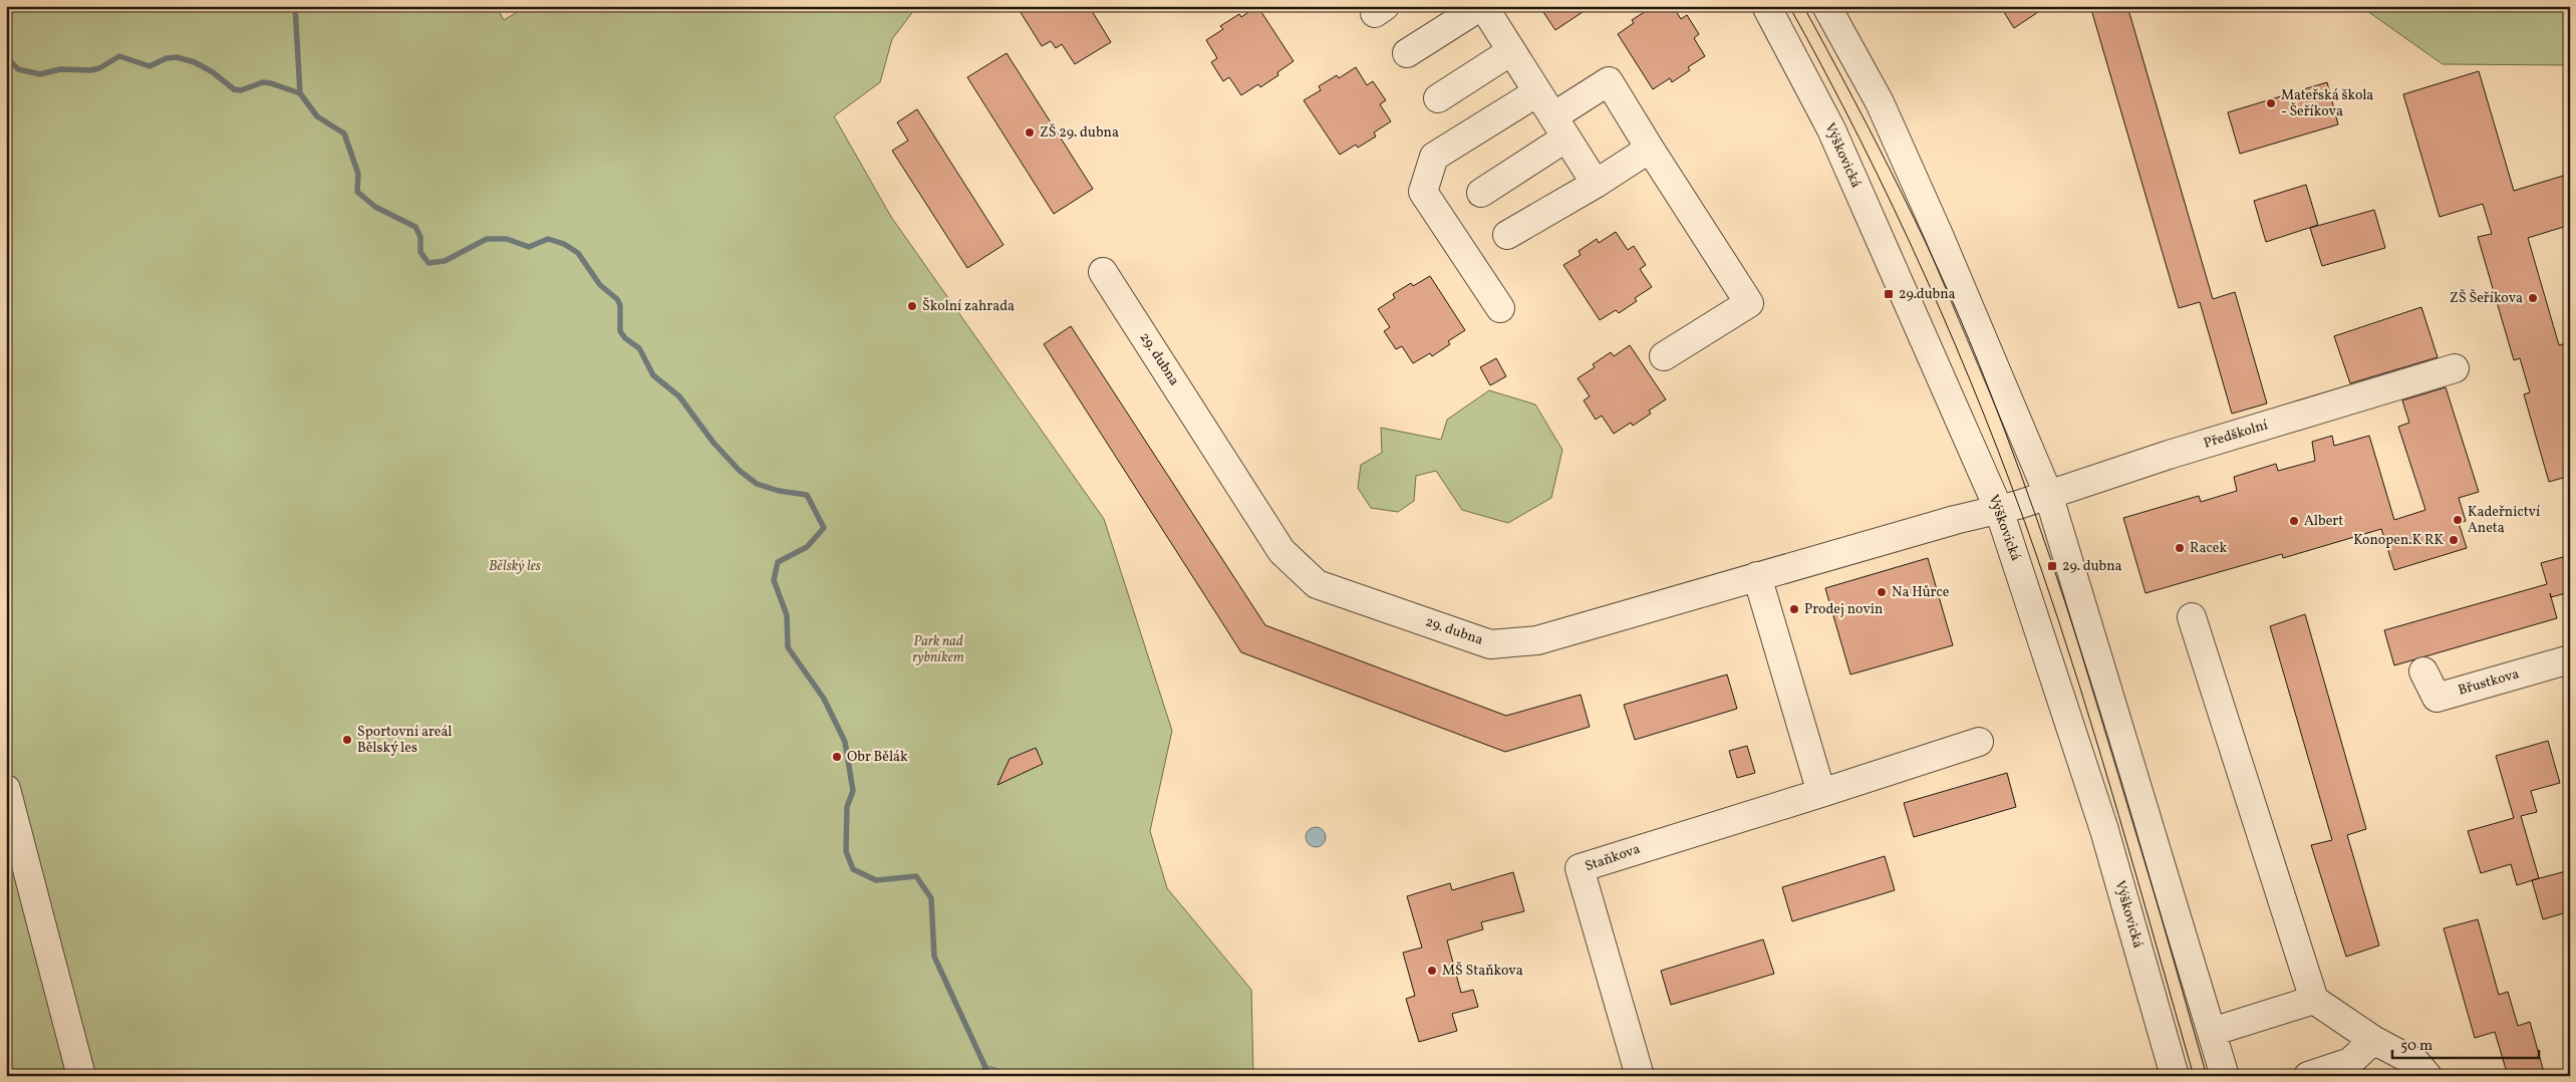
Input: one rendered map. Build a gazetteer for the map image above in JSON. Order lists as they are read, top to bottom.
{
  "streets": {
    "street": [
      "Výškovická",
      "29. dubna",
      "Předškolní",
      "Břustkova",
      "Staňkova"
    ]
  },
  "crossings": [
    ["Výškovická", "29. dubna"],
    ["Výškovická", "Předškolní"],
    ["29. dubna", "Předškolní"]
  ],
  "parks": ["Bělský les", "Park nad rybníkem"],
  "places": {
    "other": [
      "Mateřská škola - Šeříkova",
      "ZŠ 29. dubna",
      "ZŠ Šeříkova",
      "Školní zahrada",
      "Kadeřnictví Aneta",
      "Albert",
      "Konopen.K RK",
      "Racek",
      "Na Hůrce",
      "Prodej novin",
      "Sportovní areál Bělský les",
      "Obr Bělák",
      "MŠ Staňkova"
    ],
    "transit": ["29.dubna", "29. dubna"]
  },
  "scale_bar": "50 m"
}
